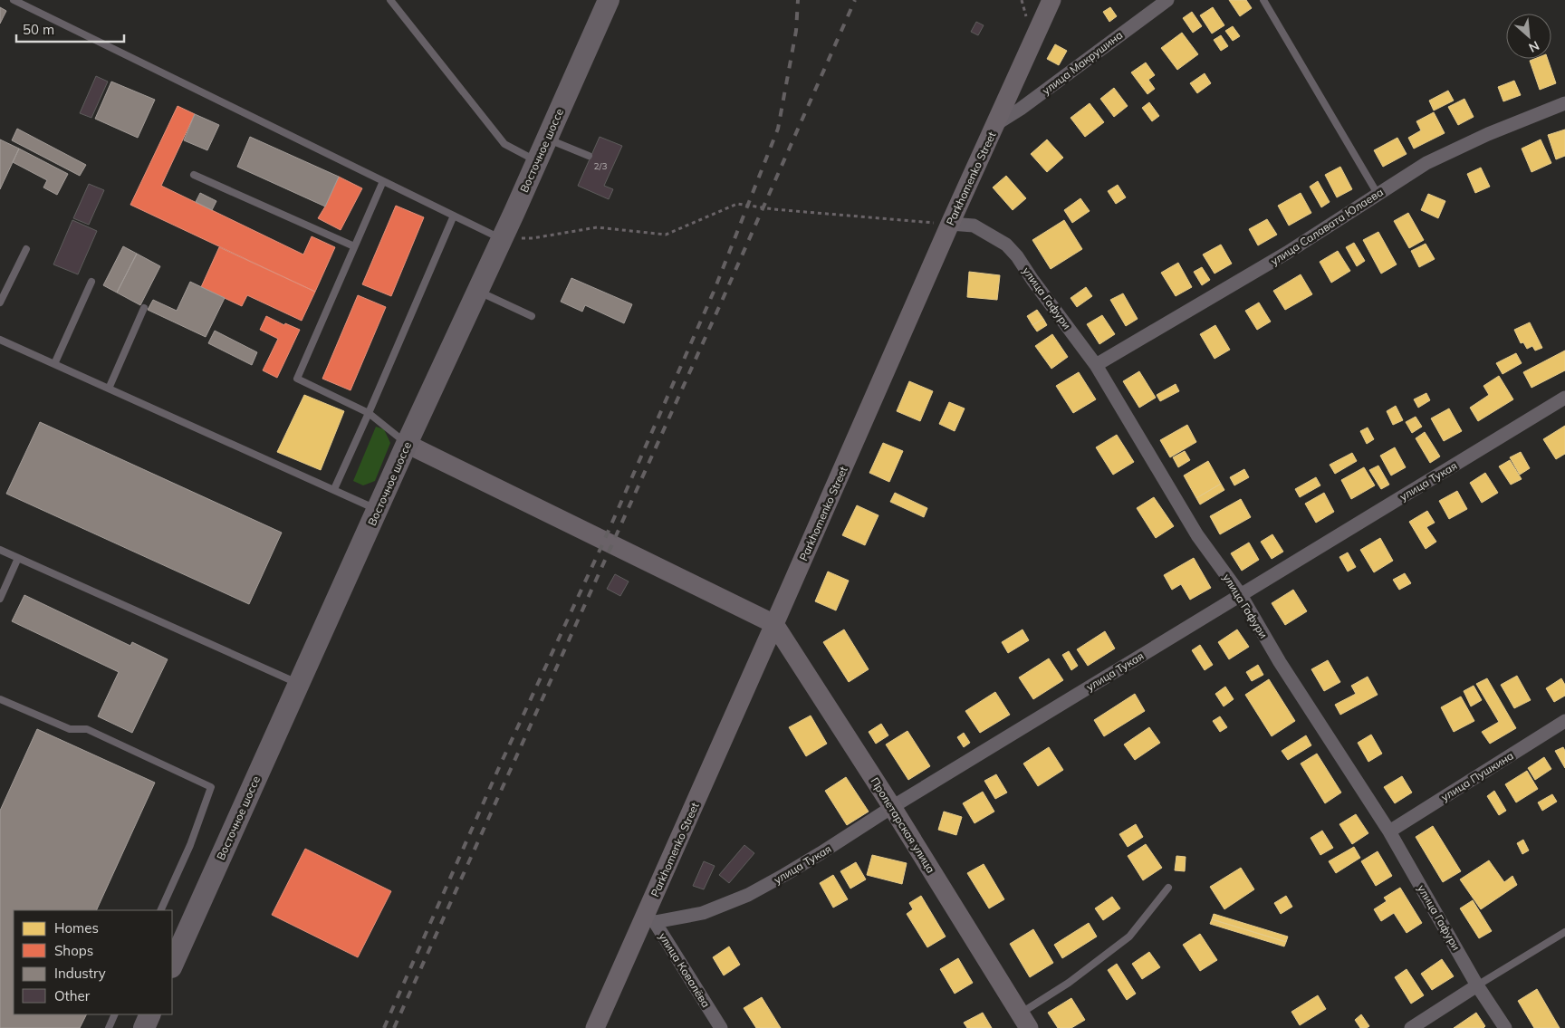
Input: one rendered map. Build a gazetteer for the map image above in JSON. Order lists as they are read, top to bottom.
{
  "streets": {
    "main road": ["Восточное шоссе", "Parkhomenko Street", "Пролетарская улица"],
    "street": [
      "улица Макрушина",
      "улица Салавата Юлаева",
      "улица Гафури",
      "улица Тукая",
      "улица Пушкина",
      "улица Ковалёва"
    ]
  },
  "crossings": [
    ["улица Макрушина", "Parkhomenko Street"],
    ["Parkhomenko Street", "улица Гафури"],
    ["Parkhomenko Street", "улица Тукая"],
    ["Parkhomenko Street", "Пролетарская улица"],
    ["Parkhomenko Street", "улица Ковалёва"],
    ["улица Салавата Юлаева", "улица Гафури"],
    ["улица Гафури", "улица Тукая"],
    ["улица Гафури", "улица Пушкина"],
    ["улица Тукая", "Пролетарская улица"],
    ["улица Тукая", "улица Ковалёва"]
  ],
  "house_numbers": ["2/3"],
  "legend": [
    "Homes",
    "Shops",
    "Industry",
    "Other"
  ],
  "scale_bar": "50 m",
  "north": "bottom right"
}
